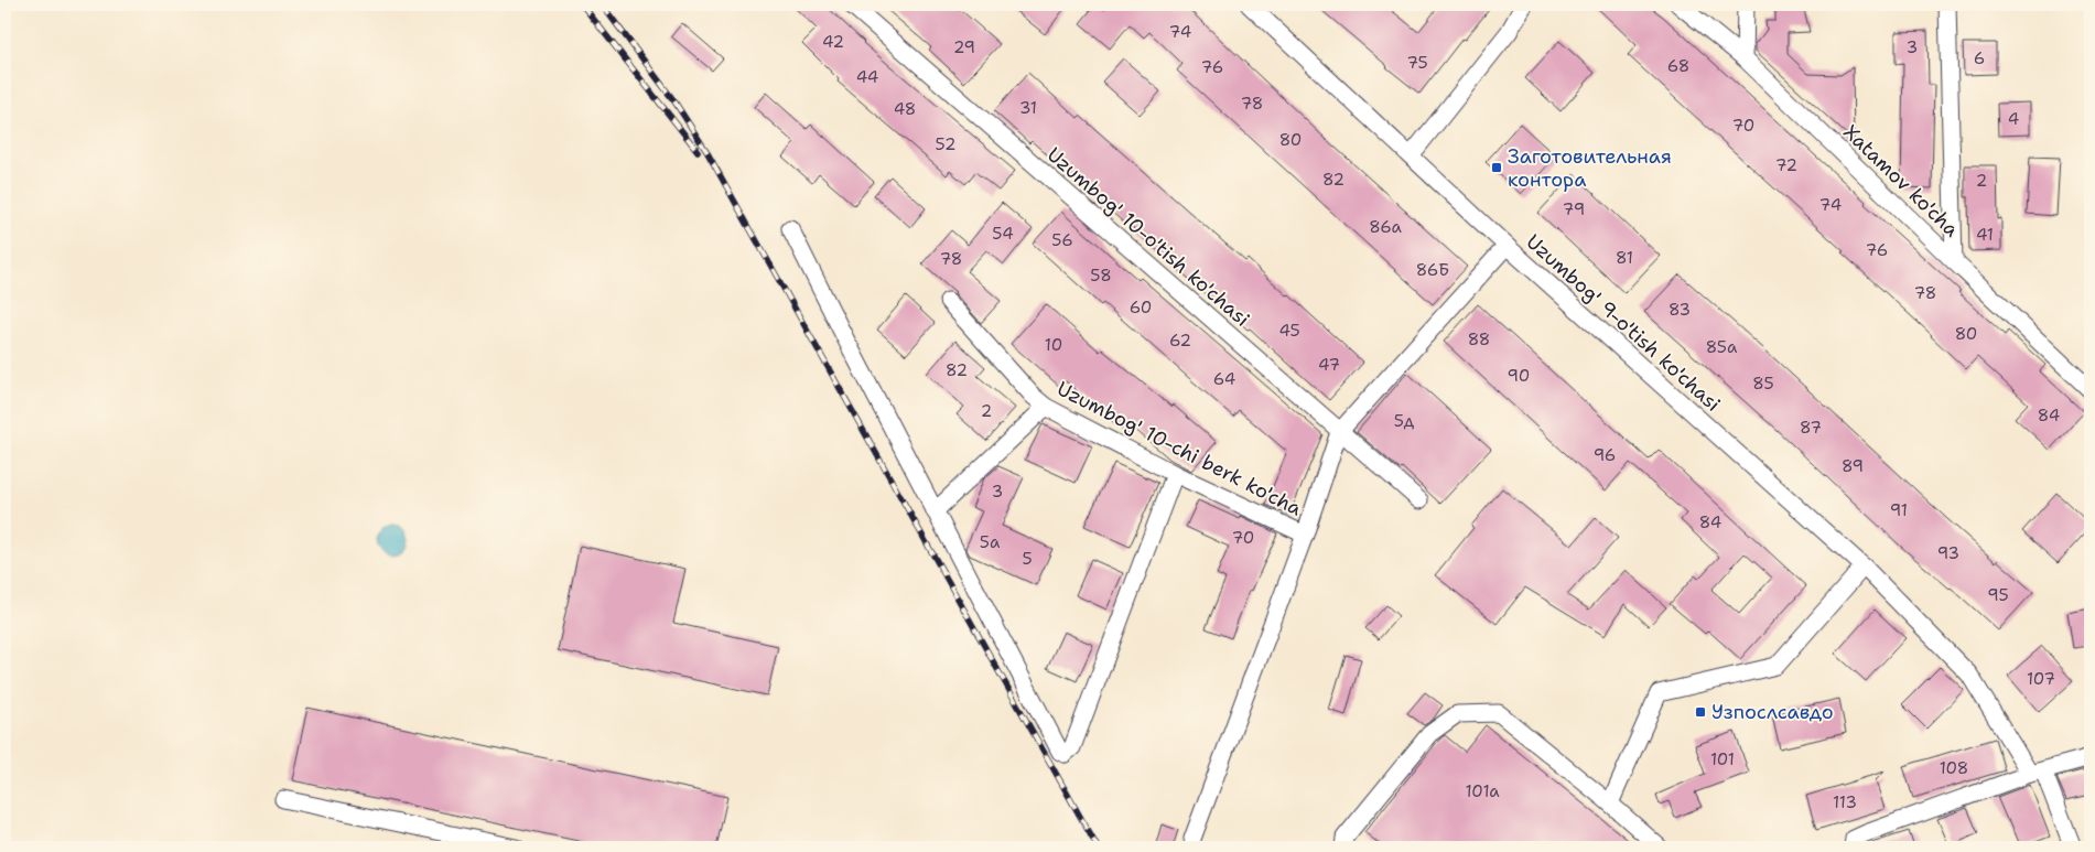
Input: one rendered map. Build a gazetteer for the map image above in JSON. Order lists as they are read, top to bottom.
{
  "streets": {
    "street": [
      "Xatamov ko'cha",
      "Uzumbog' 10-o'tish ko'chasi",
      "Uzumbog' 9-o'tish ko'chasi",
      "Uzumbog' 10-chi berk ko'cha"
    ]
  },
  "places": {
    "transit": ["Заготовительная контора", "Узпослсавдо"]
  },
  "house_numbers": [
    "74",
    "42",
    "29",
    "3",
    "6",
    "75",
    "68",
    "76",
    "44",
    "78",
    "31",
    "48",
    "4",
    "70",
    "80",
    "52",
    "72",
    "82",
    "2",
    "74",
    "79",
    "86a",
    "54",
    "41",
    "56",
    "76",
    "81",
    "78",
    "86Б",
    "58",
    "78",
    "60",
    "83",
    "45",
    "80",
    "88",
    "62",
    "10",
    "85a",
    "47",
    "82",
    "90",
    "64",
    "85",
    "2",
    "84",
    "5д",
    "87",
    "96",
    "89",
    "3",
    "91",
    "84",
    "70",
    "5a",
    "93",
    "5",
    "95",
    "107",
    "101",
    "108",
    "101a",
    "113"
  ]
}
